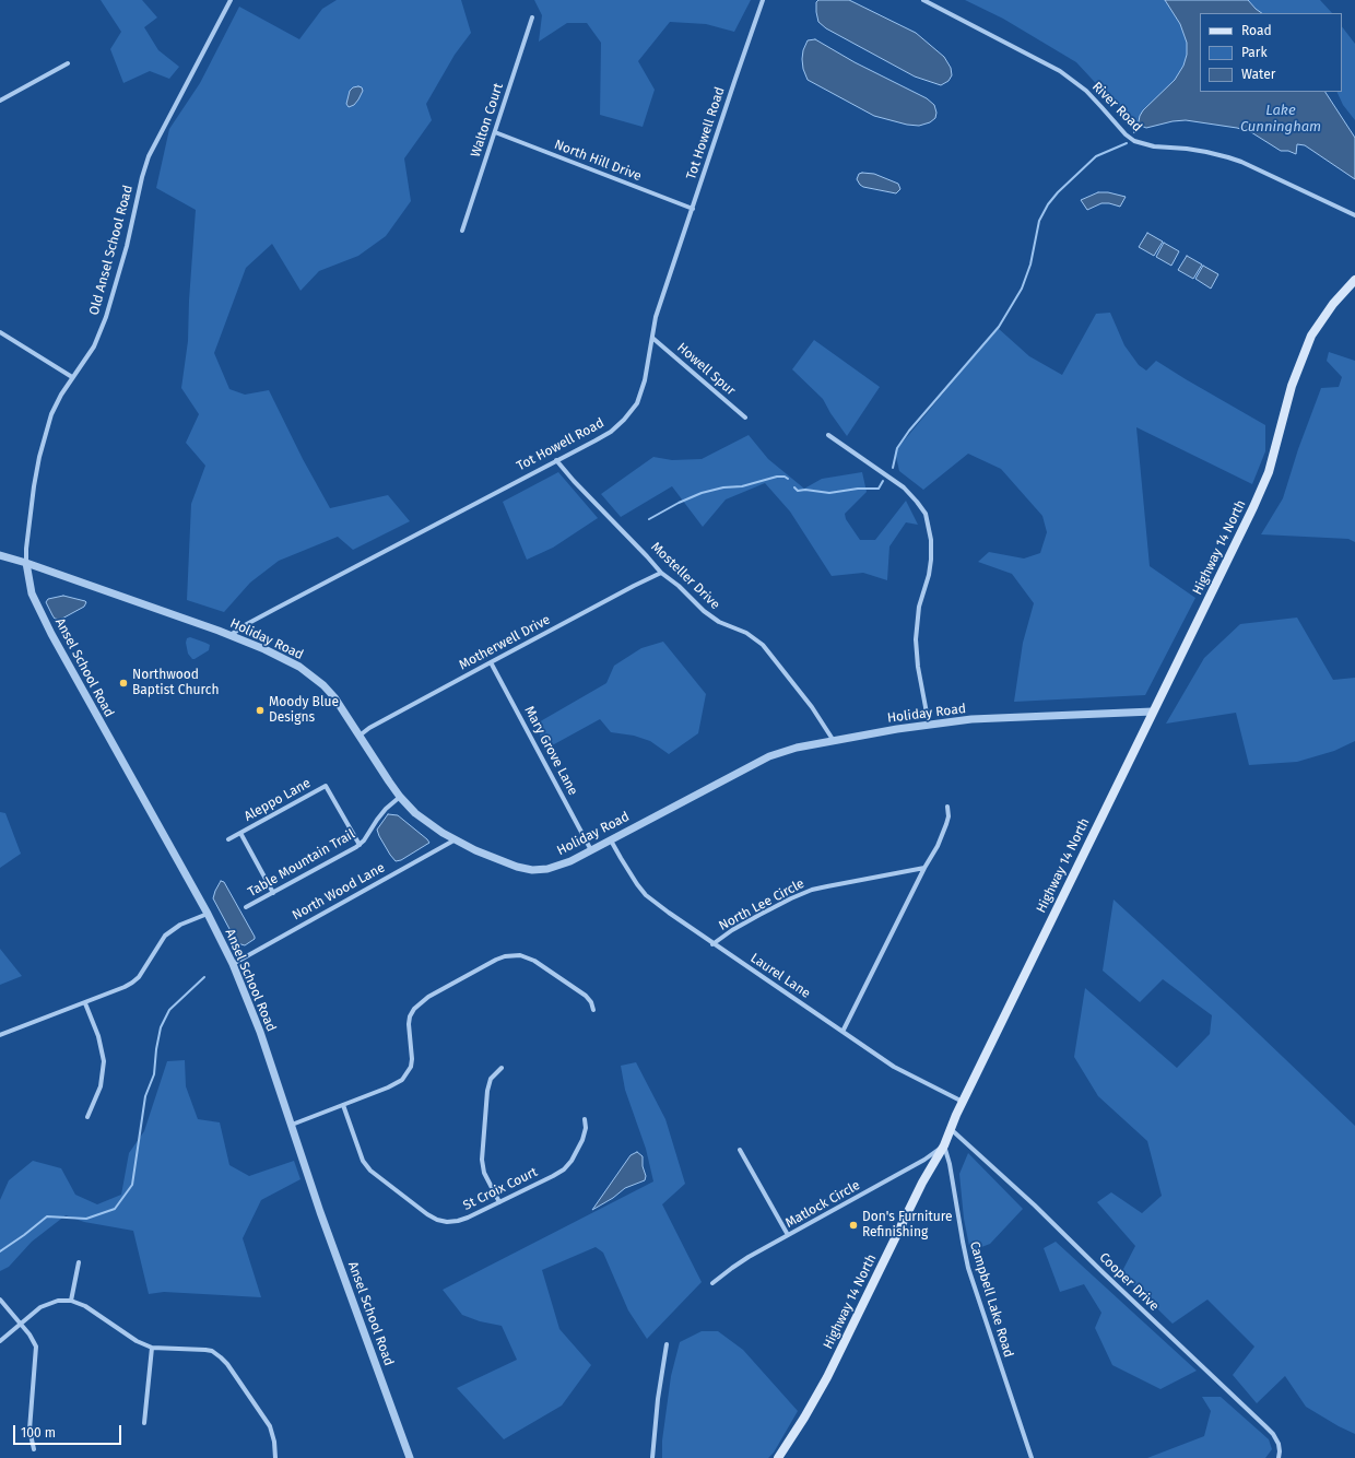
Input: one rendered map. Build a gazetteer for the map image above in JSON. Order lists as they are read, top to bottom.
{
  "streets": {
    "main road": ["Highway 14 North"],
    "street": [
      "River Road",
      "Walton Court",
      "Tot Howell Road",
      "North Hill Drive",
      "Old Ansel School Road",
      "Howell Spur",
      "Mosteller Drive",
      "Holiday Road",
      "Motherwell Drive",
      "Ansel School Road",
      "Mary Grove Lane",
      "Aleppo Lane",
      "Table Mountain Trail",
      "North Wood Lane",
      "North Lee Circle",
      "Laurel Lane",
      "St Croix Court",
      "Matlock Circle",
      "Cooper Drive",
      "Campbell Lake Road"
    ]
  },
  "crossings": [
    ["Walton Court", "North Hill Drive"],
    ["Tot Howell Road", "North Hill Drive"],
    ["Tot Howell Road", "Howell Spur"],
    ["Tot Howell Road", "Mosteller Drive"],
    ["Tot Howell Road", "Holiday Road"],
    ["Old Ansel School Road", "Holiday Road"],
    ["Old Ansel School Road", "Ansel School Road"],
    ["Highway 14 North", "Holiday Road"],
    ["Highway 14 North", "Laurel Lane"],
    ["Highway 14 North", "Matlock Circle"],
    ["Highway 14 North", "Cooper Drive"],
    ["Highway 14 North", "Campbell Lake Road"],
    ["Mosteller Drive", "Holiday Road"],
    ["Mosteller Drive", "Motherwell Drive"],
    ["Holiday Road", "Motherwell Drive"],
    ["Holiday Road", "Ansel School Road"],
    ["Holiday Road", "Mary Grove Lane"],
    ["Holiday Road", "Table Mountain Trail"],
    ["Holiday Road", "North Wood Lane"],
    ["Holiday Road", "Laurel Lane"],
    ["Motherwell Drive", "Mary Grove Lane"],
    ["Ansel School Road", "North Wood Lane"],
    ["Aleppo Lane", "Table Mountain Trail"],
    ["North Lee Circle", "Laurel Lane"],
    ["Matlock Circle", "Campbell Lake Road"]
  ],
  "water": ["Lake Cunningham"],
  "places": ["Northwood Baptist Church", "Moody Blue Designs", "Don's Furniture Refinishing"],
  "legend": ["Road", "Park", "Water"],
  "scale_bar": "100 m"
}
